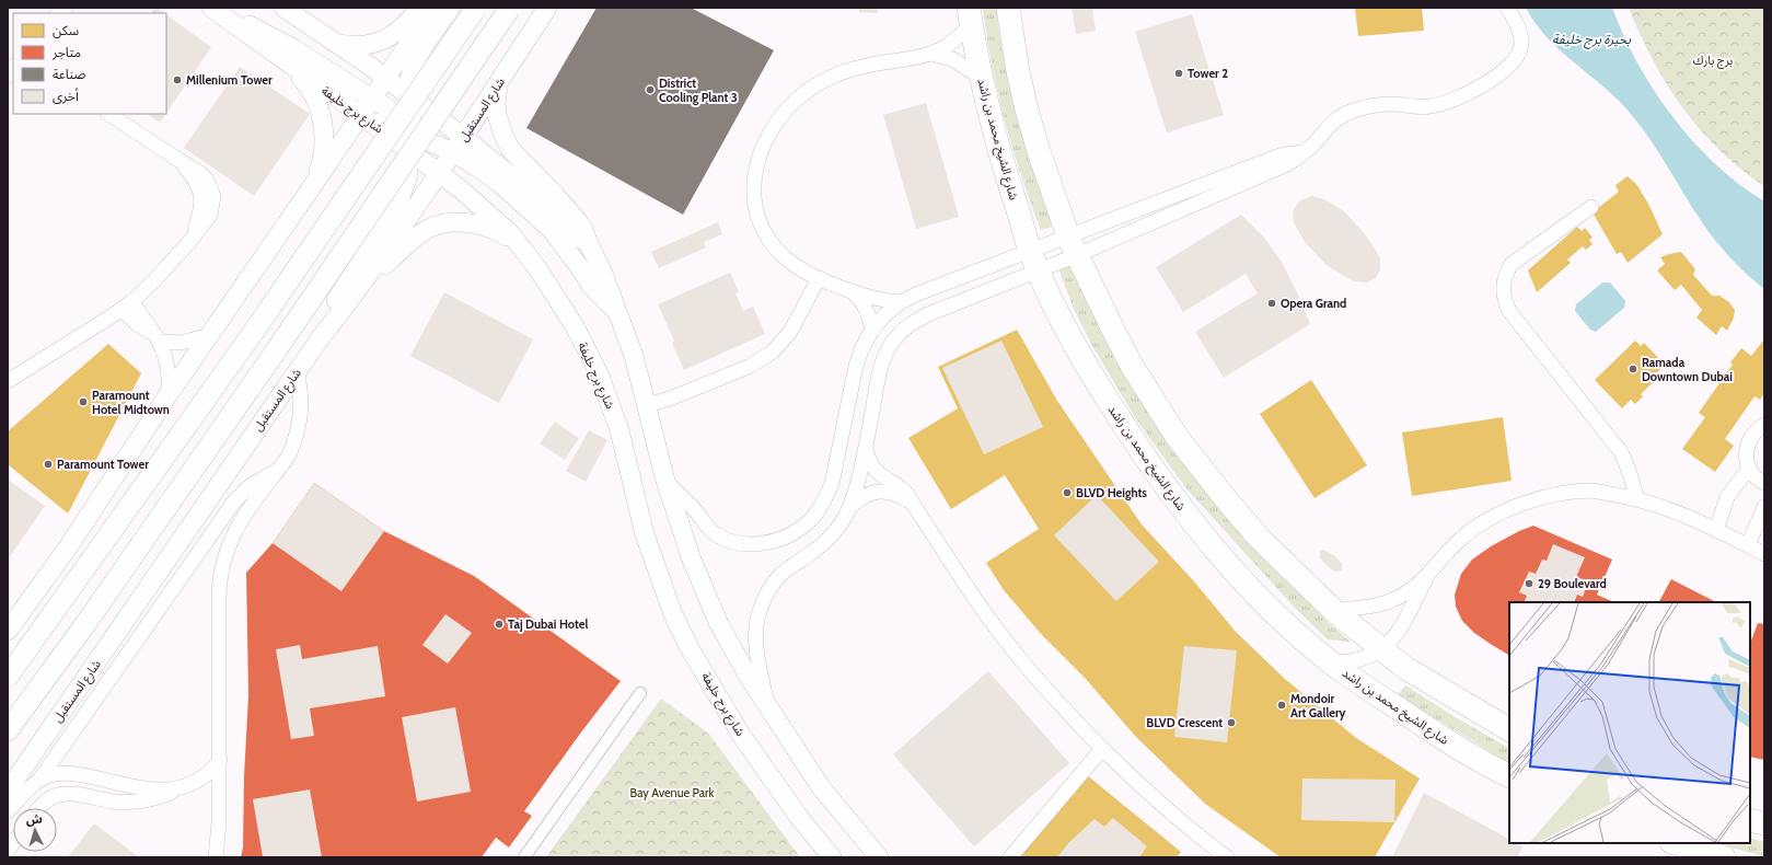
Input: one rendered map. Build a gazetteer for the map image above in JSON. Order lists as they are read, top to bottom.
{
  "streets": {
    "main road": ["شارع الشيخ محمد بن راشد"],
    "street": ["شارع برج خليفة", "شارع المستقبل"]
  },
  "crossings": [
    ["شارع برج خليفة", "شارع المستقبل"]
  ],
  "water": ["بحيرة برج خليفة"],
  "parks": ["برج بارك", "Bay Avenue Park"],
  "places": [
    "Tower 2",
    "Millenium Tower",
    "District Cooling Plant 3",
    "Opera Grand",
    "Ramada Downtown Dubai",
    "Paramount Hotel Midtown",
    "Paramount Tower",
    "BLVD Heights",
    "29 Boulevard",
    "Taj Dubai Hotel",
    "Mondoir Art Gallery",
    "BLVD Crescent"
  ],
  "legend": [
    "سكن",
    "متاجر",
    "صناعة",
    "أخرى"
  ],
  "north": "top"
}
